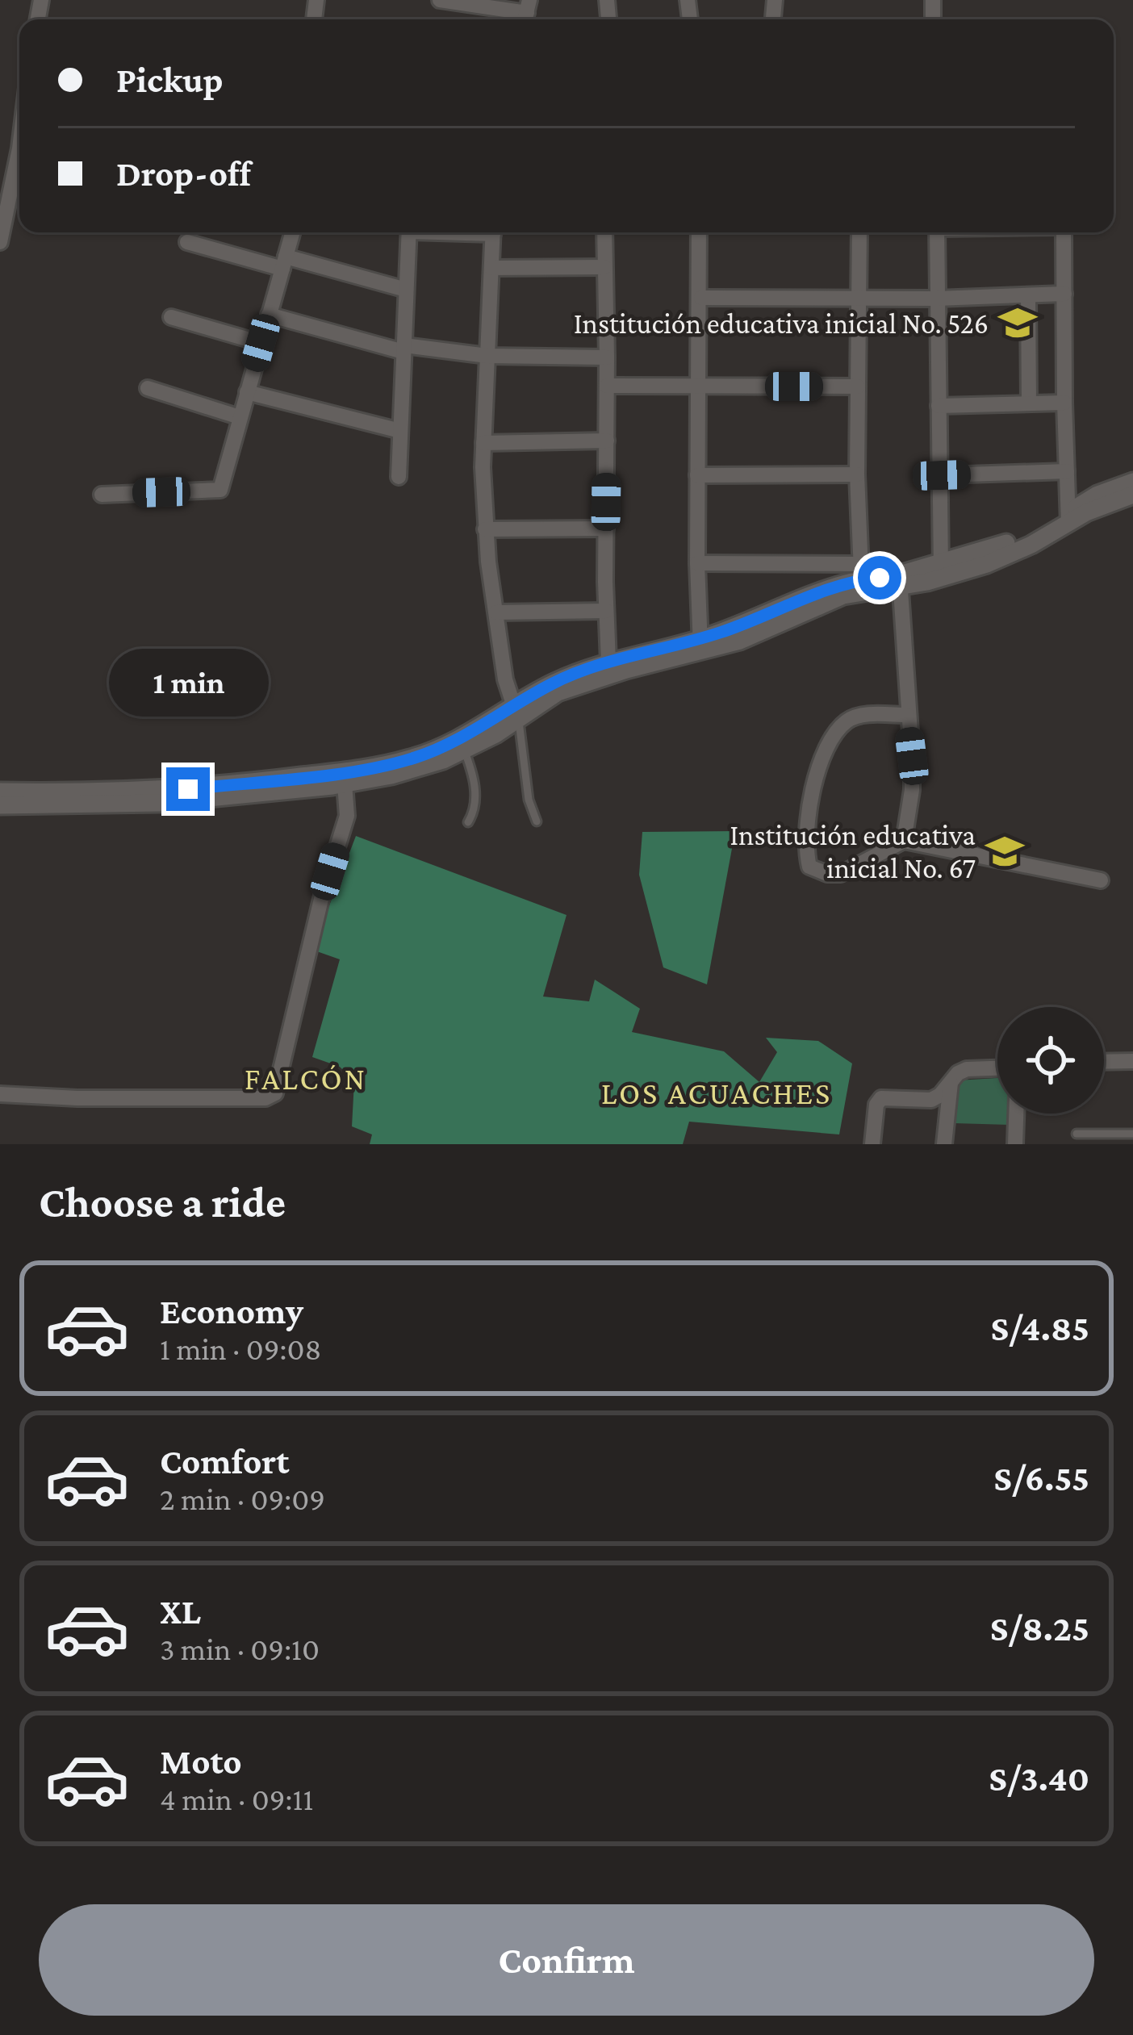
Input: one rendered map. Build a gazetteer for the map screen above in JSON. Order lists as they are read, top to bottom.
{
  "districts": ["FALCÓN", "LOS ACUACHES"],
  "places": {
    "school or university": ["Institución educativa inicial No. 526", "Institución educativa inicial No. 67"]
  },
  "page": {
    "banner": ["Pickup", "Drop-off"],
    "bubble": "1 min",
    "heading": "Choose a ride",
    "list": [
      {
        "name": "Economy",
        "note": "1 min · 09:08",
        "value": "S/4.85"
      },
      {
        "name": "Comfort",
        "note": "2 min · 09:09",
        "value": "S/6.55"
      },
      {
        "name": "XL",
        "note": "3 min · 09:10",
        "value": "S/8.25"
      },
      {
        "name": "Moto",
        "note": "4 min · 09:11",
        "value": "S/3.40"
      }
    ],
    "buttons": "Confirm"
  }
}
